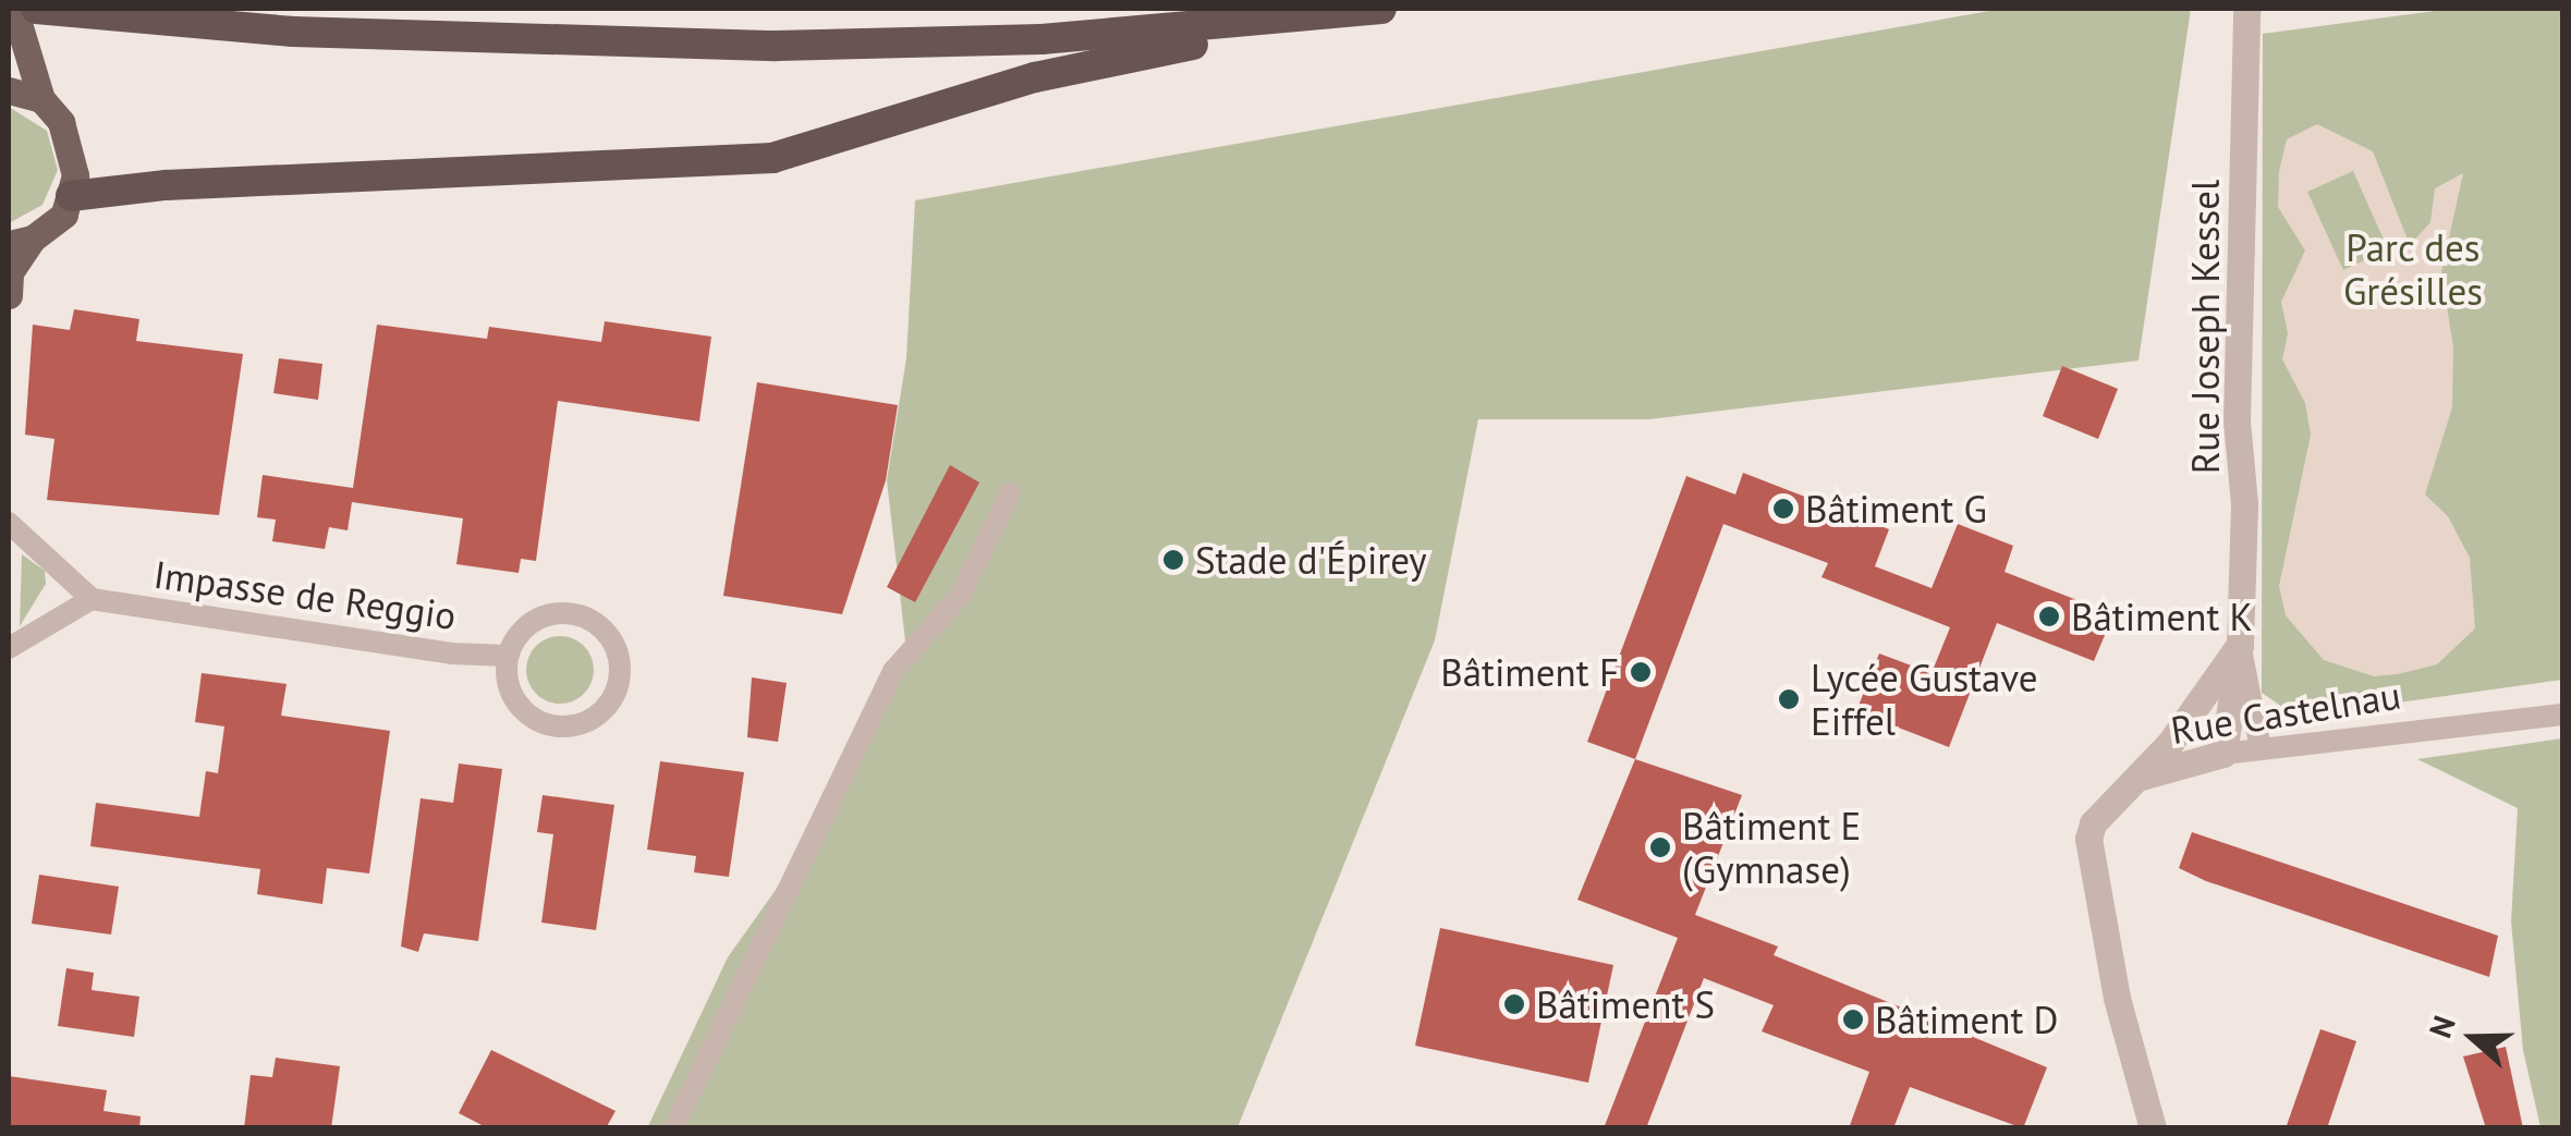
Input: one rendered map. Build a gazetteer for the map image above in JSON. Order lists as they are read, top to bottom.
{
  "streets": {
    "street": ["Rue Joseph Kessel", "Impasse de Reggio", "Rue Castelnau"]
  },
  "crossings": [
    ["Rue Joseph Kessel", "Rue Castelnau"]
  ],
  "parks": ["Parc des Grésilles"],
  "places": [
    "Bâtiment G",
    "Stade d'Épirey",
    "Bâtiment K",
    "Bâtiment F",
    "Lycée Gustave Eiffel",
    "Bâtiment E (Gymnase)",
    "Bâtiment S",
    "Bâtiment D"
  ],
  "north": "left"
}
